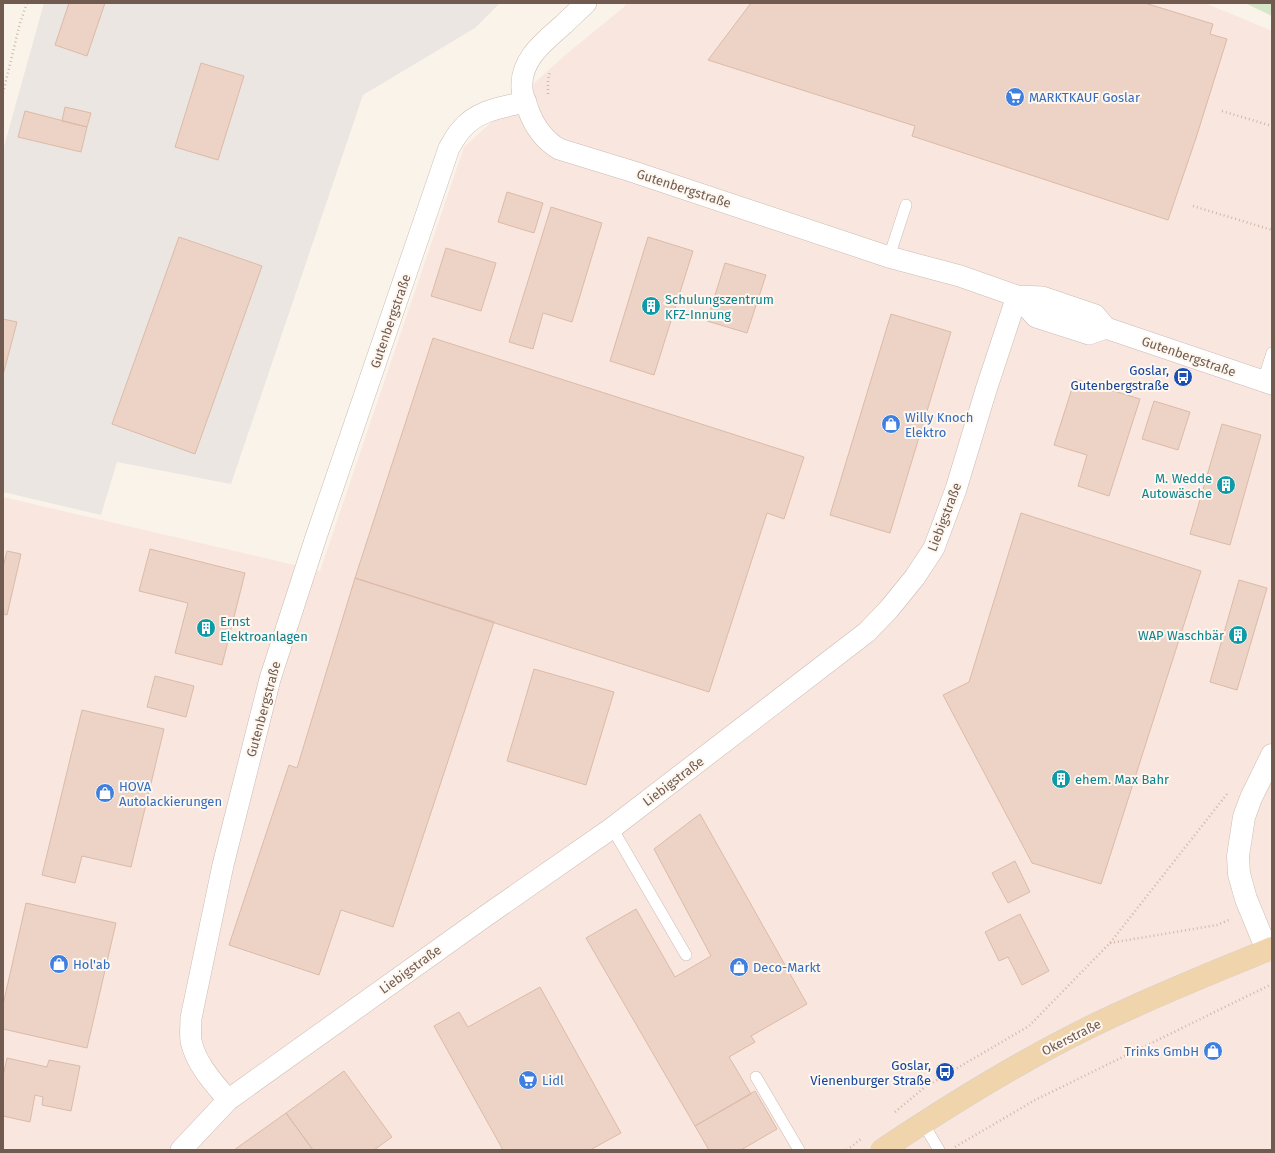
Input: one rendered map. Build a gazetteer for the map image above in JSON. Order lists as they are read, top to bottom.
{
  "streets": {
    "main road": ["Okerstraße"],
    "street": ["Gutenbergstraße", "Liebigstraße"]
  },
  "crossings": [
    ["Gutenbergstraße", "Liebigstraße"]
  ],
  "places": {
    "supermarket": ["MARKTKAUF Goslar", "Lidl"],
    "building": [
      "Schulungszentrum KFZ-Innung",
      "M. Wedde Autowäsche",
      "Ernst Elektroanlagen",
      "WAP Waschbär",
      "ehem. Max Bahr"
    ],
    "bus stop": ["Goslar, Gutenbergstraße", "Goslar, Vienenburger Straße"],
    "shop": [
      "Willy Knoch Elektro",
      "HOVA Autolackierungen",
      "Hol'ab",
      "Deco-Markt",
      "Trinks GmbH"
    ]
  }
}
